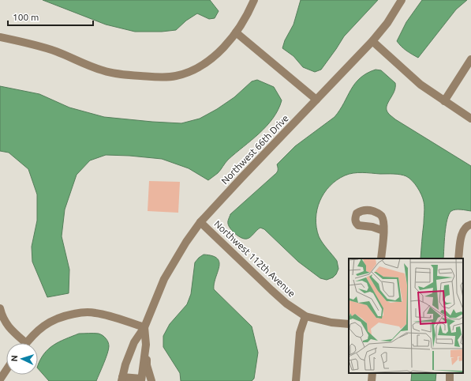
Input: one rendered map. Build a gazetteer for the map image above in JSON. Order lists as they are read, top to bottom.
{
  "streets": {
    "street": ["Northwest 66th Drive", "Northwest 112th Avenue"]
  },
  "crossings": [
    ["Northwest 66th Drive", "Northwest 112th Avenue"]
  ],
  "scale_bar": "100 m",
  "north": "left"
}
